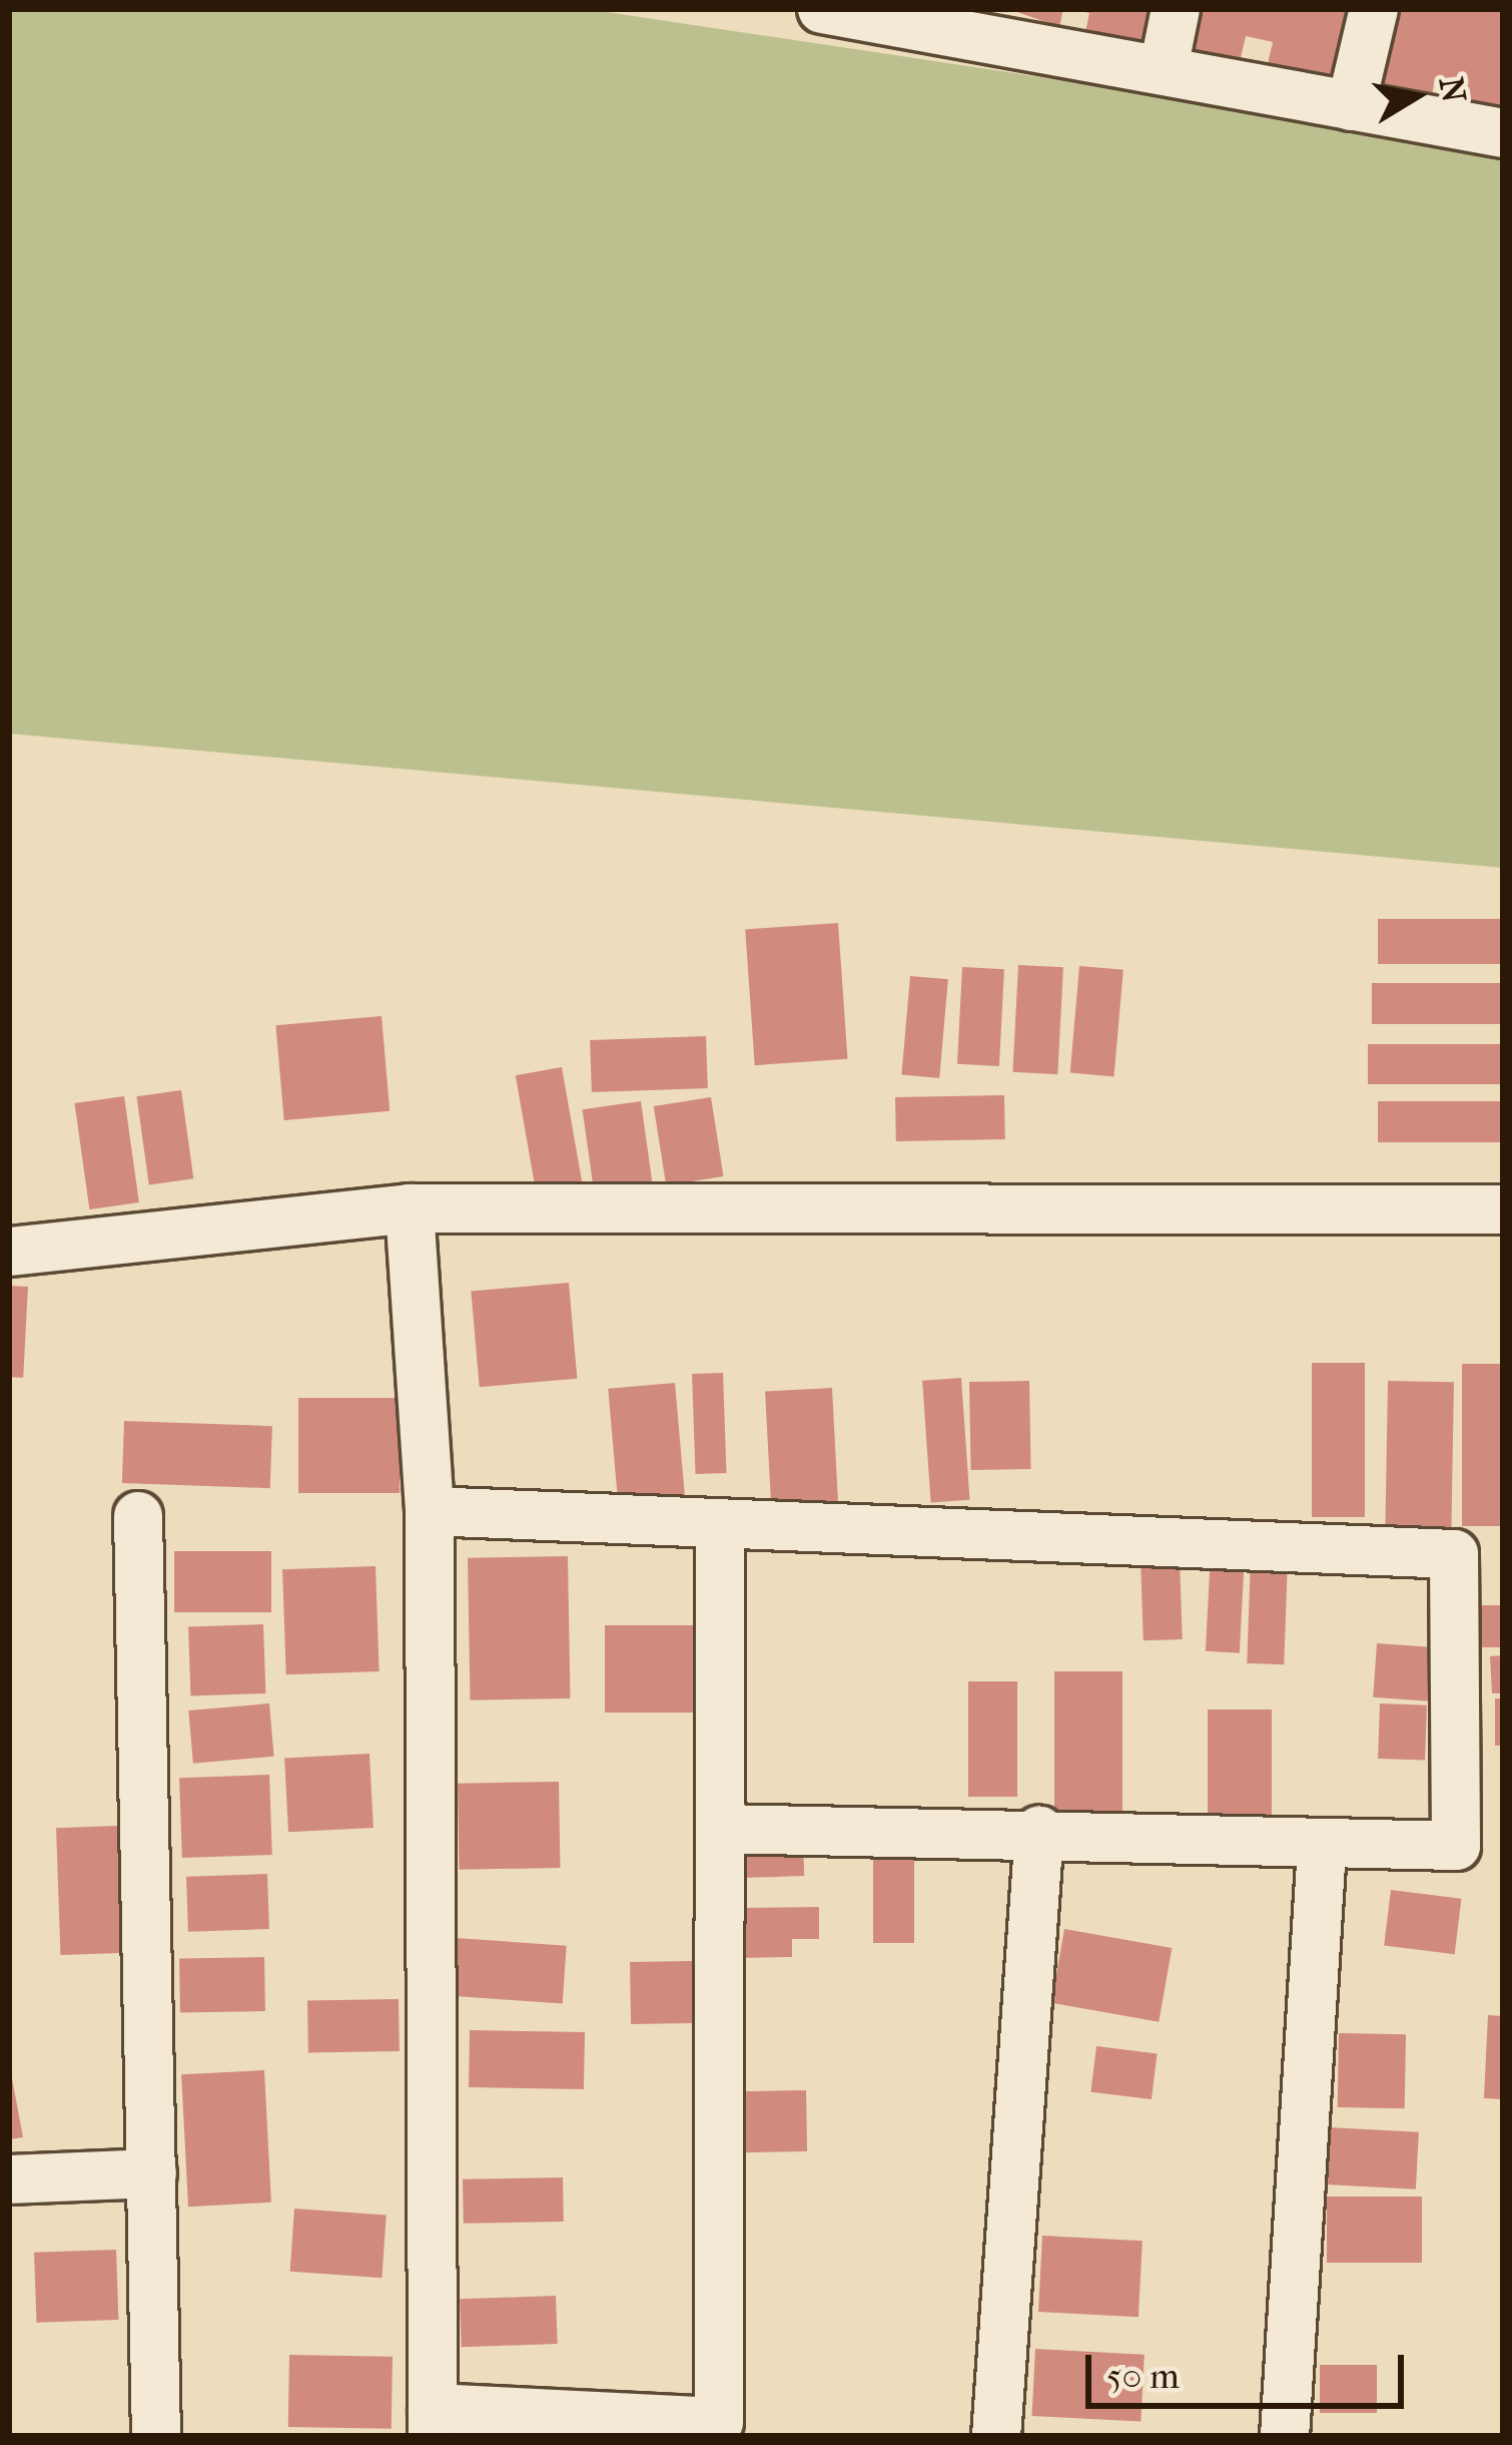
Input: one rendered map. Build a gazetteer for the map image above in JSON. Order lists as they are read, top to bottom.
{
  "scale_bar": "50 m",
  "north": "right"
}
